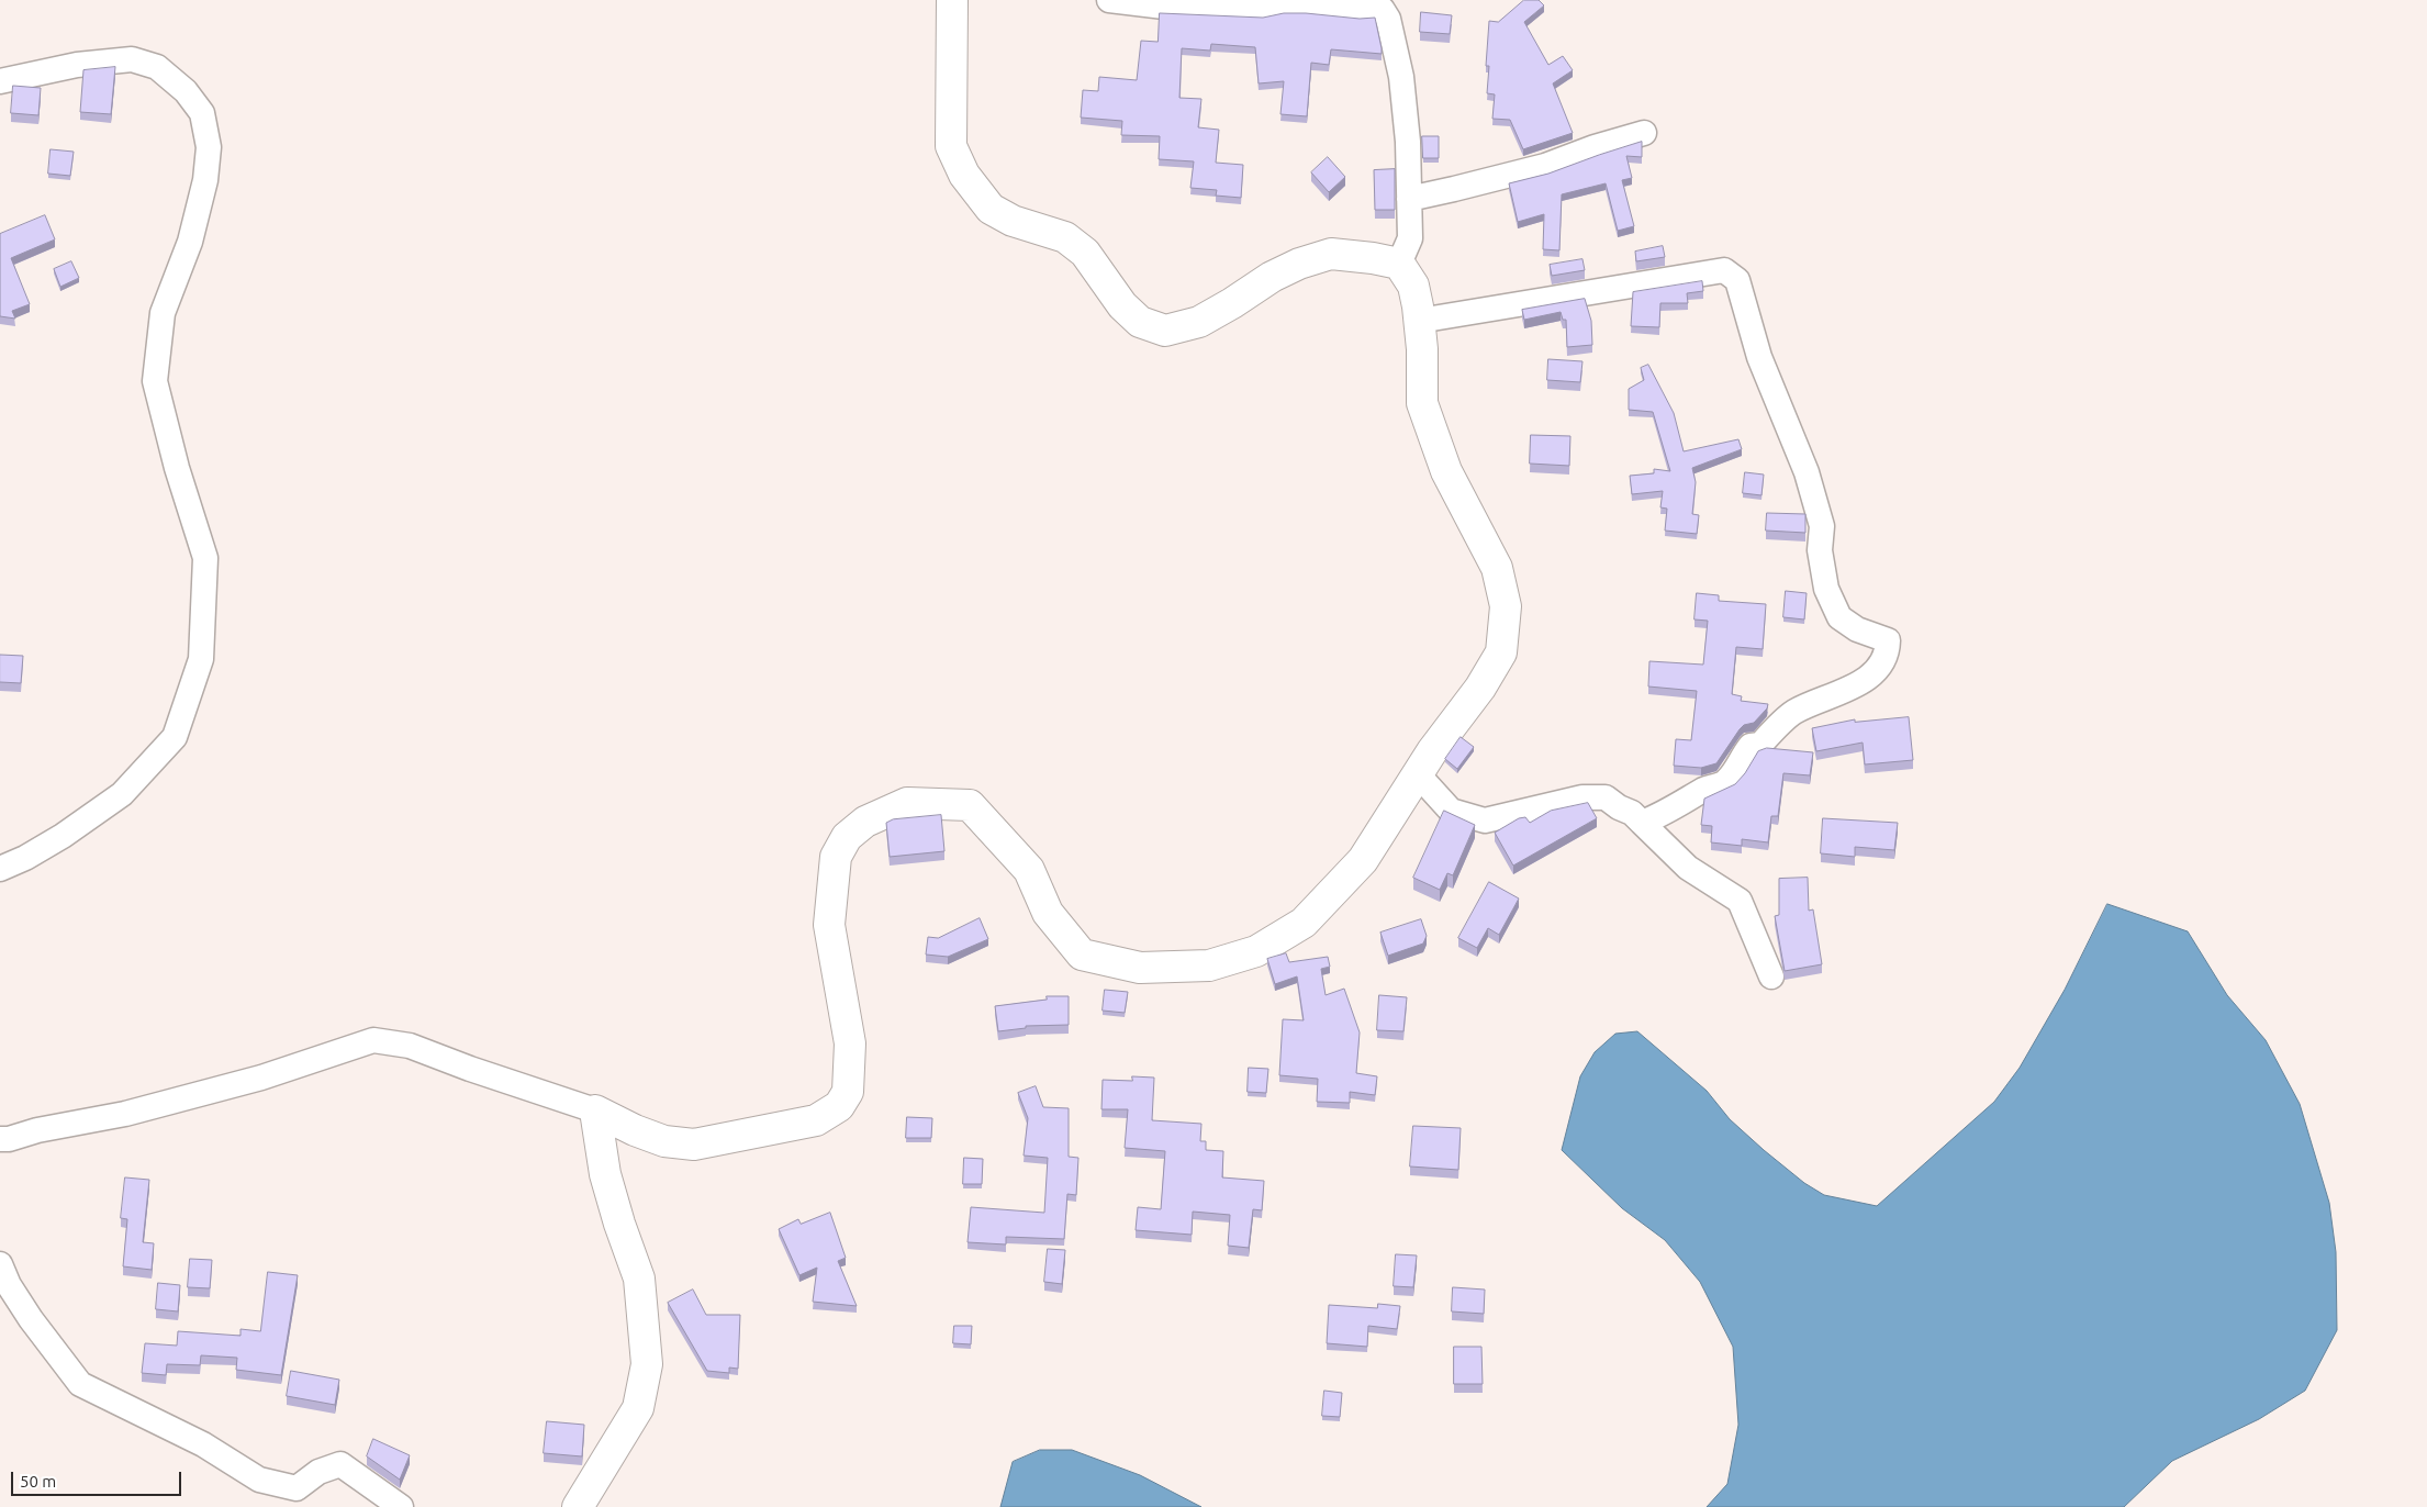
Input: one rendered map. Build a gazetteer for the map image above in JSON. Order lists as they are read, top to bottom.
{
  "scale_bar": "50 m"
}
